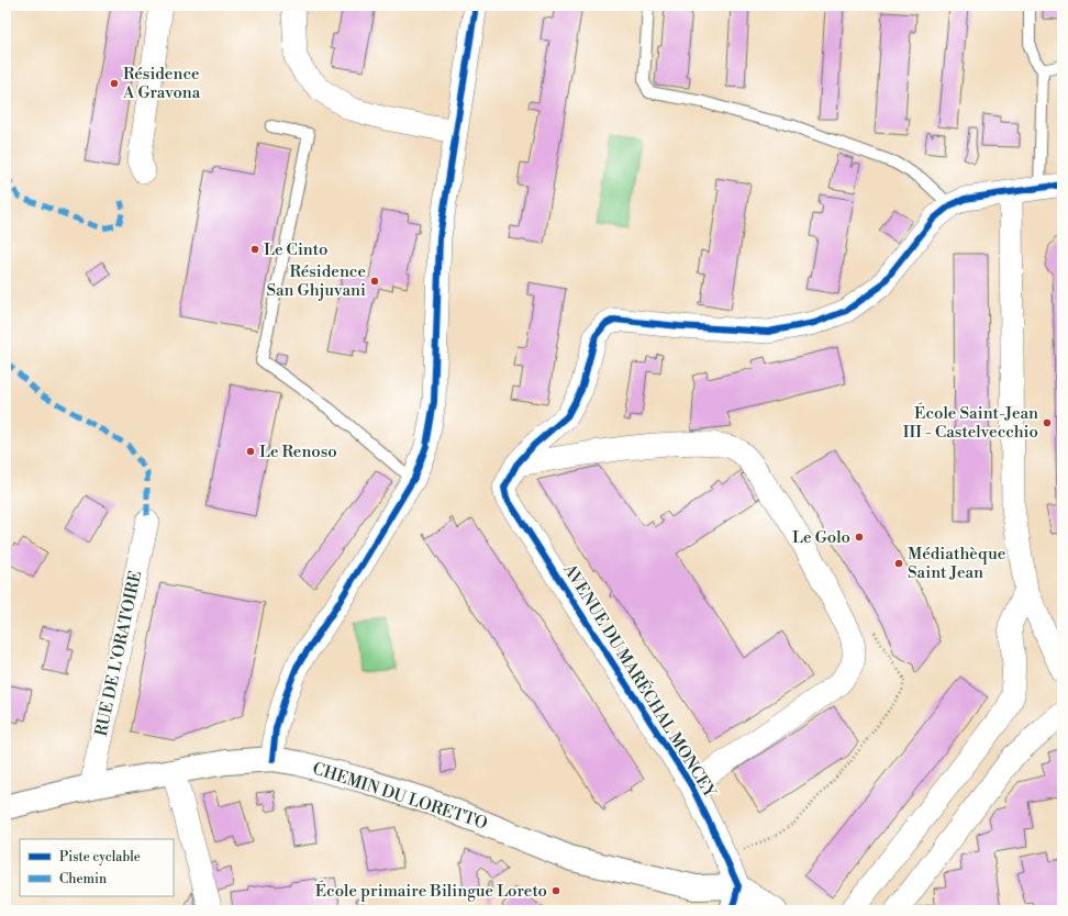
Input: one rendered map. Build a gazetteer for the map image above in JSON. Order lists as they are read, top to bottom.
{
  "streets": {
    "street": ["RUE DE L'ORATOIRE", "AVENUE DU MARÉCHAL MONCEY", "CHEMIN DU LORETTO"]
  },
  "crossings": [
    ["RUE DE L'ORATOIRE", "CHEMIN DU LORETTO"],
    ["AVENUE DU MARÉCHAL MONCEY", "CHEMIN DU LORETTO"]
  ],
  "places": [
    "Résidence A Gravona",
    "Le Cinto",
    "Résidence San Ghjuvani",
    "École Saint-Jean III - Castelvecchio",
    "Le Renoso",
    "Le Golo",
    "Médiathèque Saint Jean",
    "École primaire Bilingue Loreto"
  ],
  "legend": ["Piste cyclable", "Chemin"]
}
